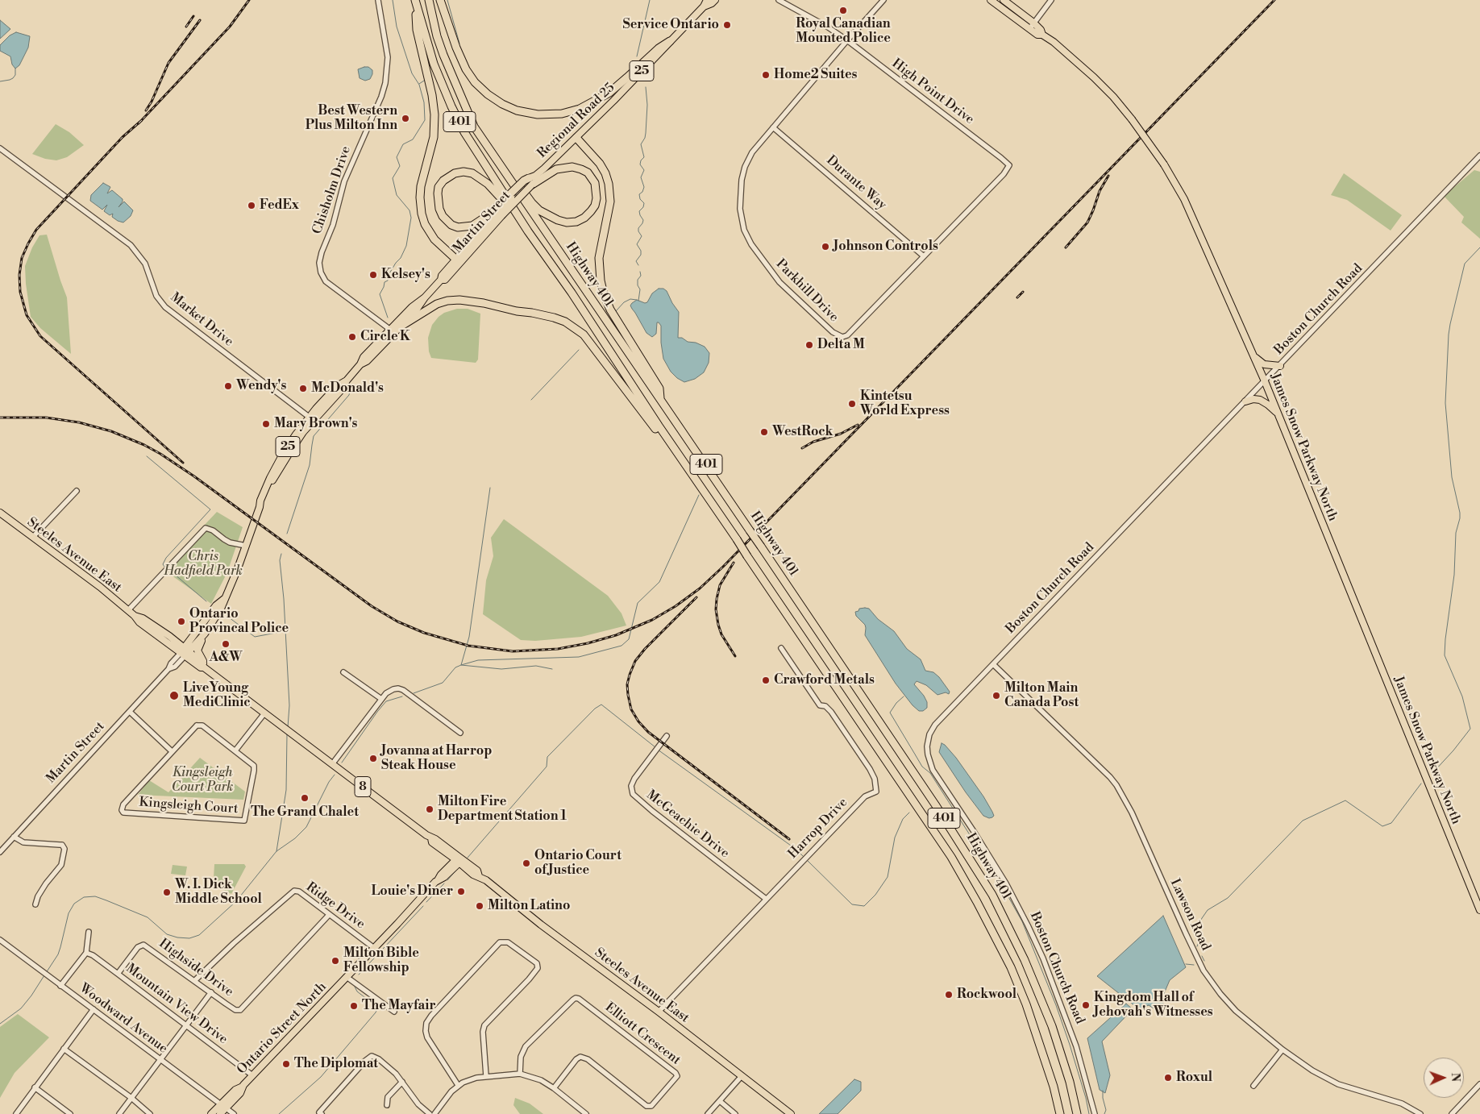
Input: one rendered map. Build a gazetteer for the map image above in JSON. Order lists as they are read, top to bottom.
{
  "streets": {
    "highway": ["401", "Highway 401"],
    "main road": [
      "25",
      "Regional Road 25",
      "Martin Street",
      "James Snow Parkway North",
      "Steeles Avenue East",
      "8",
      "Ontario Street North"
    ],
    "street": [
      "High Point Drive",
      "Durante Way",
      "Chisholm Drive",
      "Parkhill Drive",
      "Boston Church Road",
      "Market Drive",
      "Kingsleigh Court",
      "McGeachie Drive",
      "Harrop Drive",
      "Ridge Drive",
      "Lawson Road",
      "Highside Drive",
      "Mountain View Drive",
      "Woodward Avenue",
      "Elliott Crescent"
    ]
  },
  "crossings": [
    ["High Point Drive", "Parkhill Drive"],
    ["Durante Way", "Parkhill Drive"],
    ["Chisholm Drive", "Martin Street"],
    ["Martin Street", "Market Drive"],
    ["Martin Street", "Steeles Avenue East"],
    ["Boston Church Road", "James Snow Parkway North"],
    ["Boston Church Road", "Lawson Road"],
    ["Steeles Avenue East", "Harrop Drive"],
    ["Steeles Avenue East", "Ontario Street North"],
    ["McGeachie Drive", "Harrop Drive"],
    ["Ridge Drive", "Highside Drive"],
    ["Ridge Drive", "Ontario Street North"],
    ["Highside Drive", "Mountain View Drive"],
    ["Mountain View Drive", "Ontario Street North"],
    ["Woodward Avenue", "Ontario Street North"]
  ],
  "parks": ["Chris Hadfield Park", "Kingsleigh Court Park"],
  "places": [
    "Royal Canadian Mounted Police",
    "Service Ontario",
    "Home2 Suites",
    "Best Western Plus Milton Inn",
    "FedEx",
    "Johnson Controls",
    "Kelsey's",
    "Circle K",
    "Delta M",
    "Wendy's",
    "McDonald's",
    "Kintetsu World Express",
    "Mary Brown's",
    "WestRock",
    "Ontario Provincal Police",
    "A&W",
    "Crawford Metals",
    "LiveYoung MediClinic",
    "Milton Main Canada Post",
    "Jovanna at Harrop Steak House",
    "The Grand Chalet",
    "Milton Fire Department Station 1",
    "Ontario Court of Justice",
    "Louie's Diner",
    "W. I. Dick Middle School",
    "Milton Latino",
    "Milton Bible Fellowship",
    "Rockwool",
    "Kingdom Hall of Jehovah's Witnesses",
    "The Mayfair",
    "The Diplomat",
    "Roxul"
  ],
  "north": "right"
}
